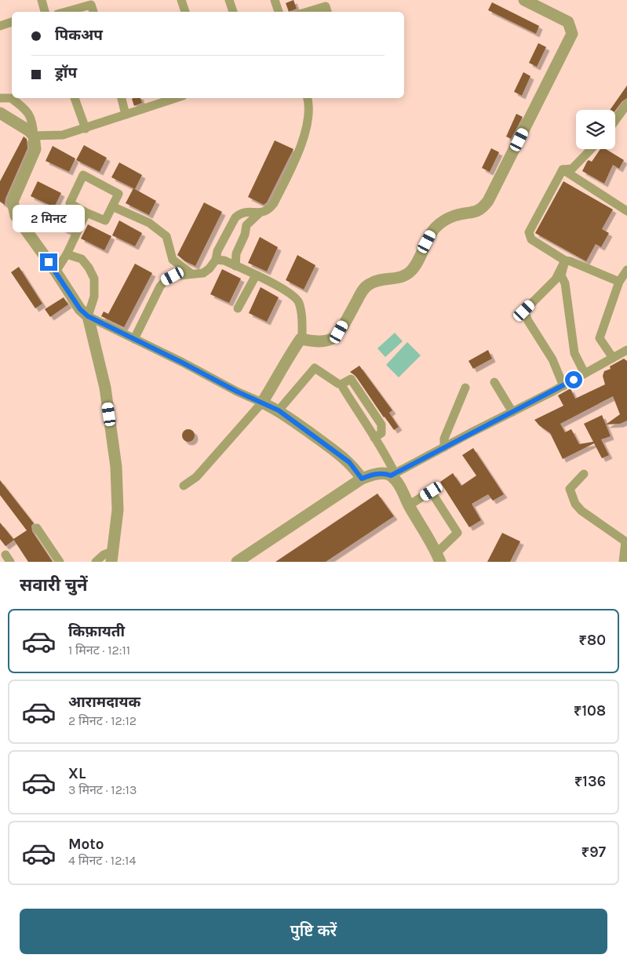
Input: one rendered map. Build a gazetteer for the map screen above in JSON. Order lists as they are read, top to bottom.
{
  "page": {
    "banner": ["पिकअप", "ड्रॉप"],
    "bubble": "2 मिनट",
    "heading": "सवारी चुनें",
    "list": [
      {
        "name": "किफ़ायती",
        "note": "1 मिनट · 12:11",
        "value": "₹80"
      },
      {
        "name": "आरामदायक",
        "note": "2 मिनट · 12:12",
        "value": "₹108"
      },
      {
        "name": "XL",
        "note": "3 मिनट · 12:13",
        "value": "₹136"
      },
      {
        "name": "Moto",
        "note": "4 मिनट · 12:14",
        "value": "₹97"
      }
    ],
    "buttons": "पुष्टि करें"
  }
}
